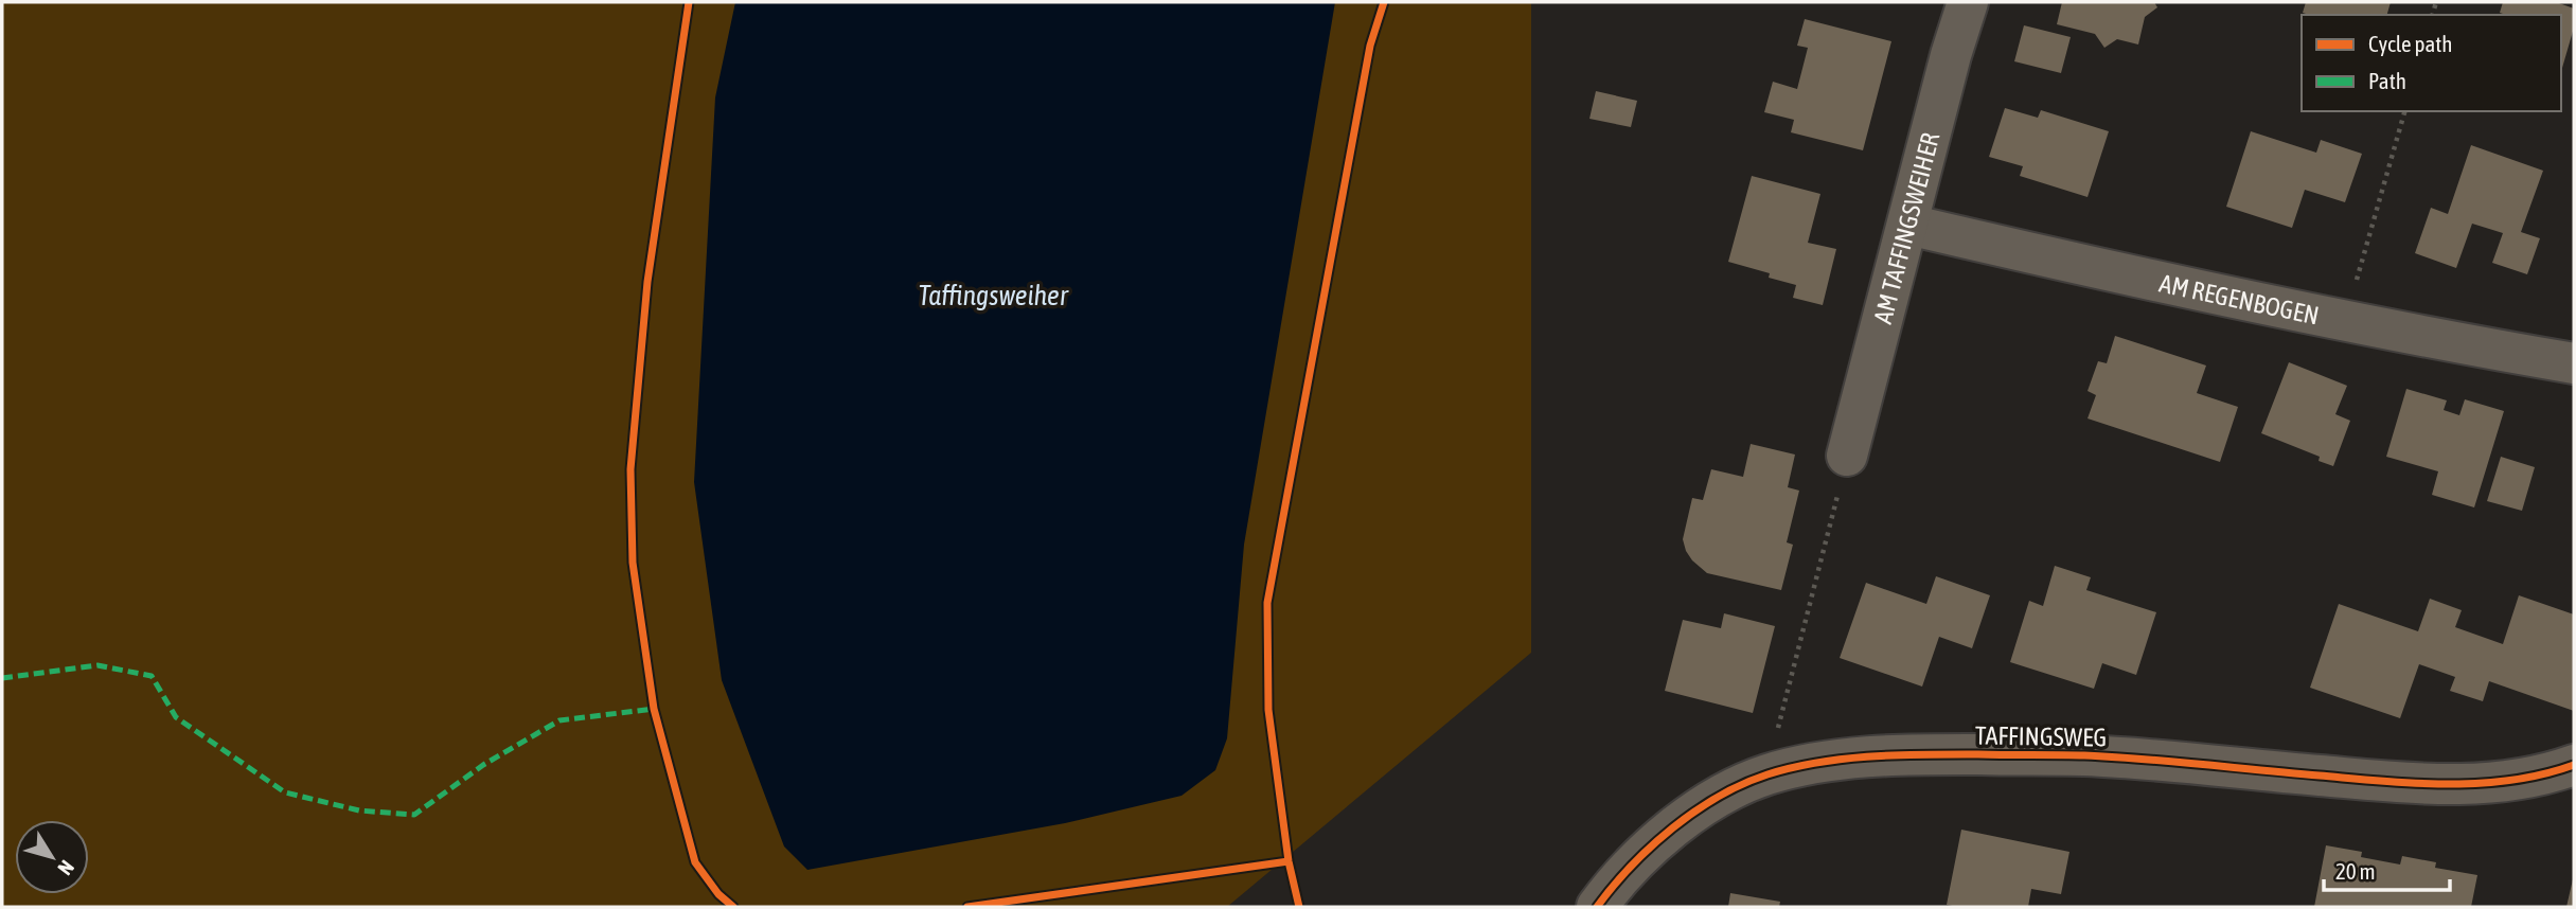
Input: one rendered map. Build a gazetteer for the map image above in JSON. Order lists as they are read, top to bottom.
{
  "streets": {
    "street": ["AM TAFFINGSWEIHER", "AM REGENBOGEN", "TAFFINGSWEG"]
  },
  "crossings": [
    ["AM TAFFINGSWEIHER", "AM REGENBOGEN"]
  ],
  "water": ["Taffingsweiher"],
  "legend": ["Cycle path", "Path"],
  "scale_bar": "20 m",
  "north": "bottom right"
}
